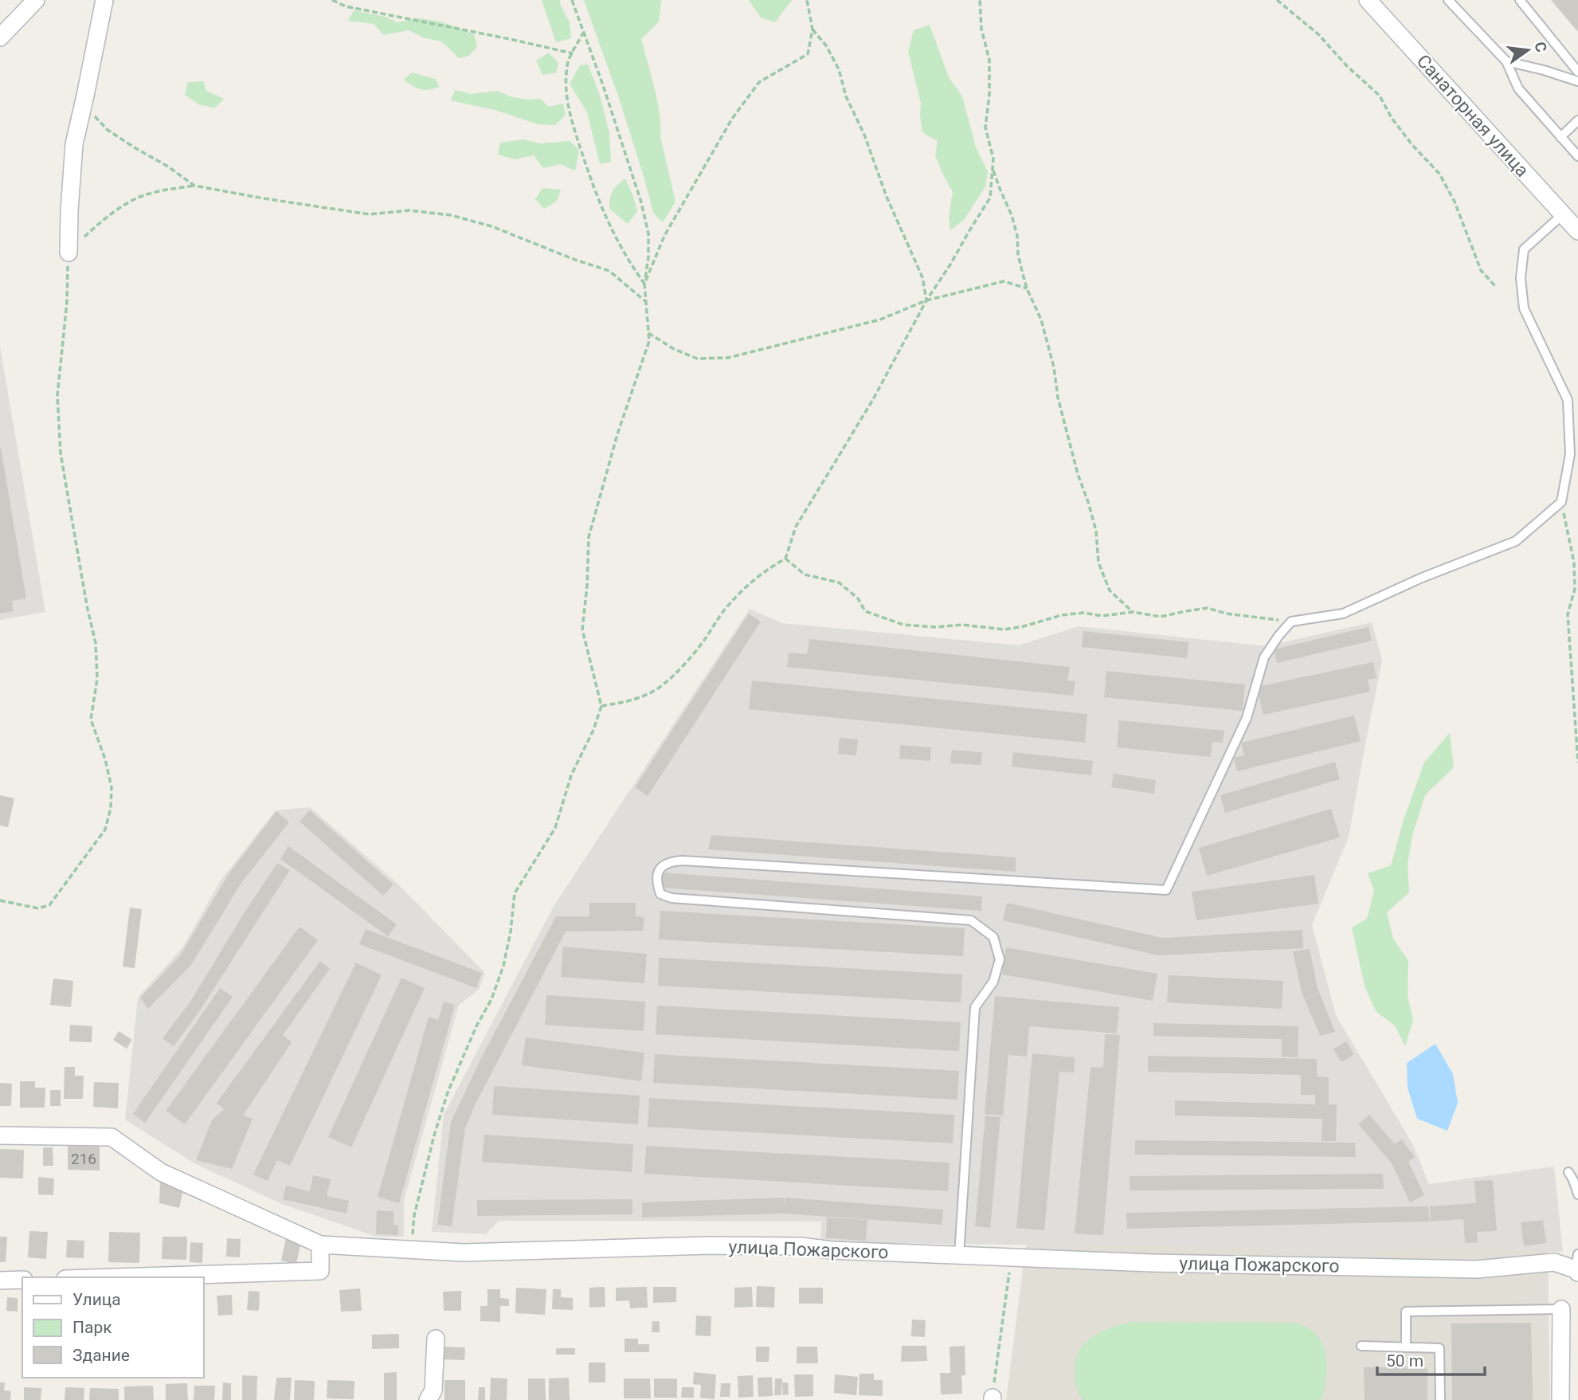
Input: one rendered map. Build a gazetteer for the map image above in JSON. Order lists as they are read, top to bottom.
{
  "streets": {
    "street": ["Санаторная улица", "улица Пожарского"]
  },
  "house_numbers": ["216"],
  "legend": ["Улица", "Парк", "Здание"],
  "scale_bar": "50 m",
  "north": "right"
}
